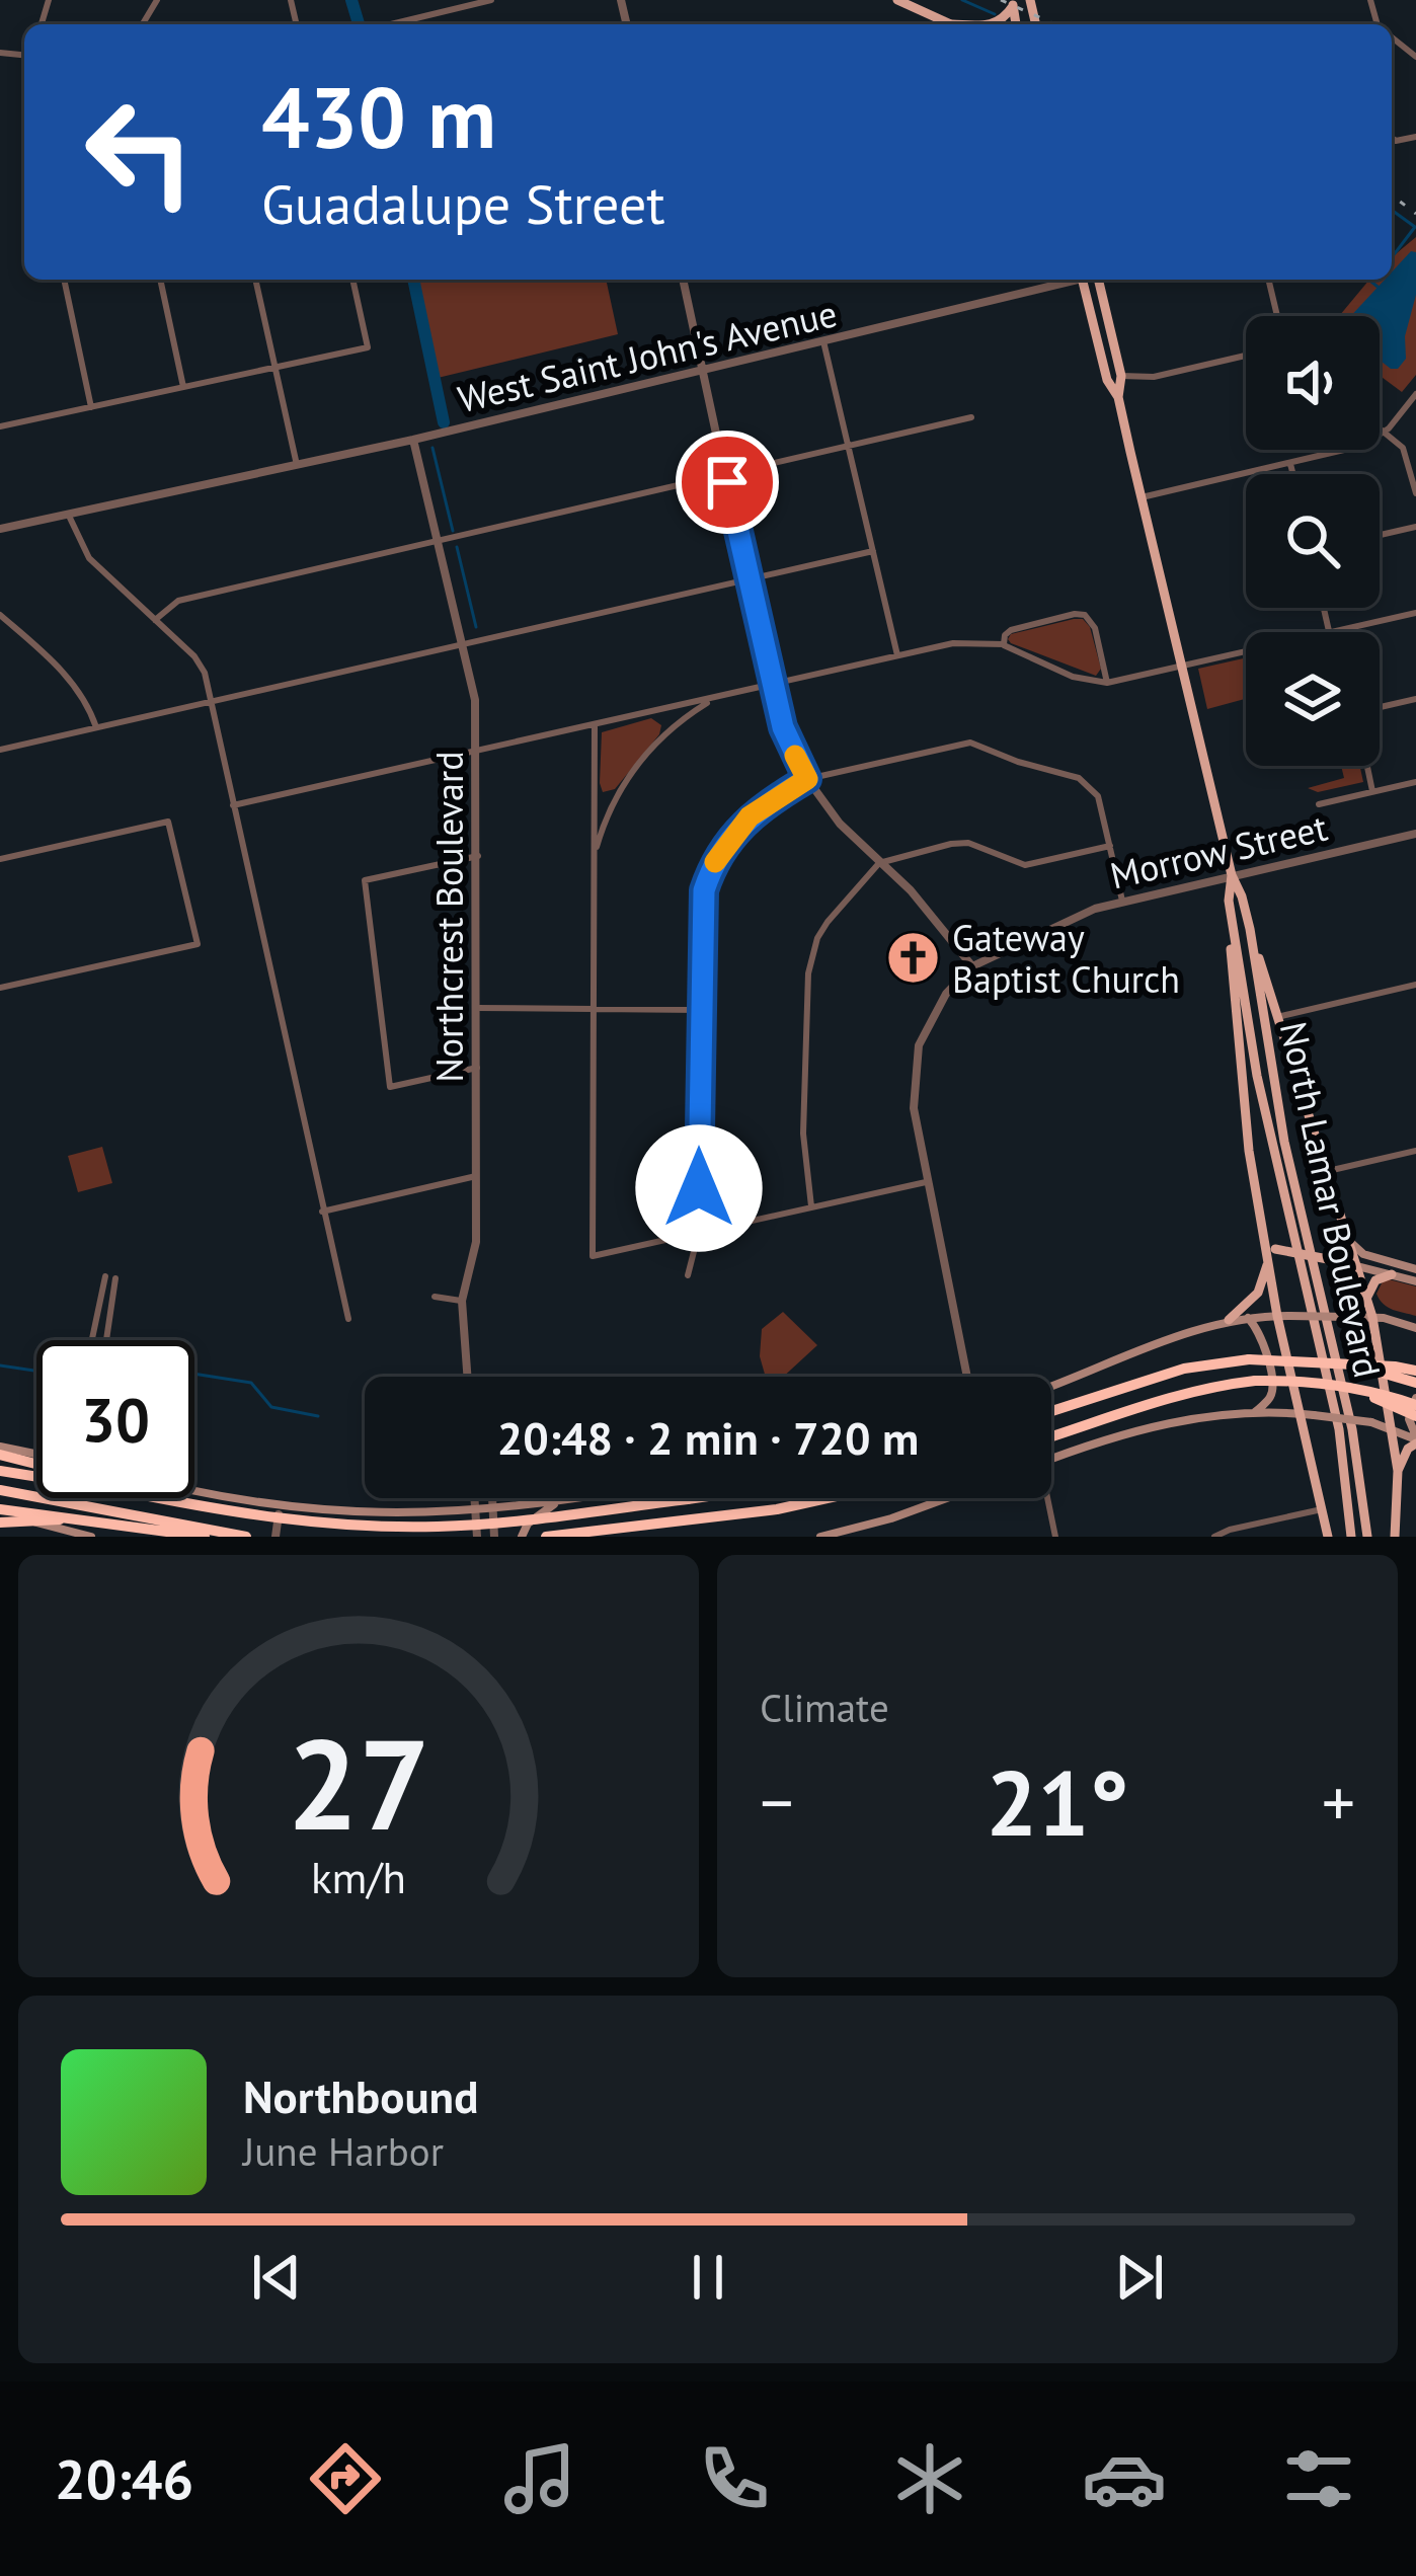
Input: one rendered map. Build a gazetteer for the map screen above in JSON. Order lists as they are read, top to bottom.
{
  "streets": {
    "main road": ["North Lamar Boulevard"],
    "street": ["West Saint John's Avenue", "Morrow Street", "Northcrest Boulevard"]
  },
  "crossings": [
    ["West Saint John's Avenue", "Northcrest Boulevard"],
    ["Morrow Street", "North Lamar Boulevard"]
  ],
  "places": {
    "church": ["Gateway Baptist Church"]
  },
  "page": {
    "turn": ["430 m", "Guadalupe Street"],
    "limit": "30",
    "trip": "20:48 · 2 min · 720 m",
    "tile": "Climate",
    "heat": ["−", "21°", "+"],
    "song": ["Northbound", "June Harbor"],
    "tabs": "20:46",
    "gauge": ["27", "km/h"]
  }
}
